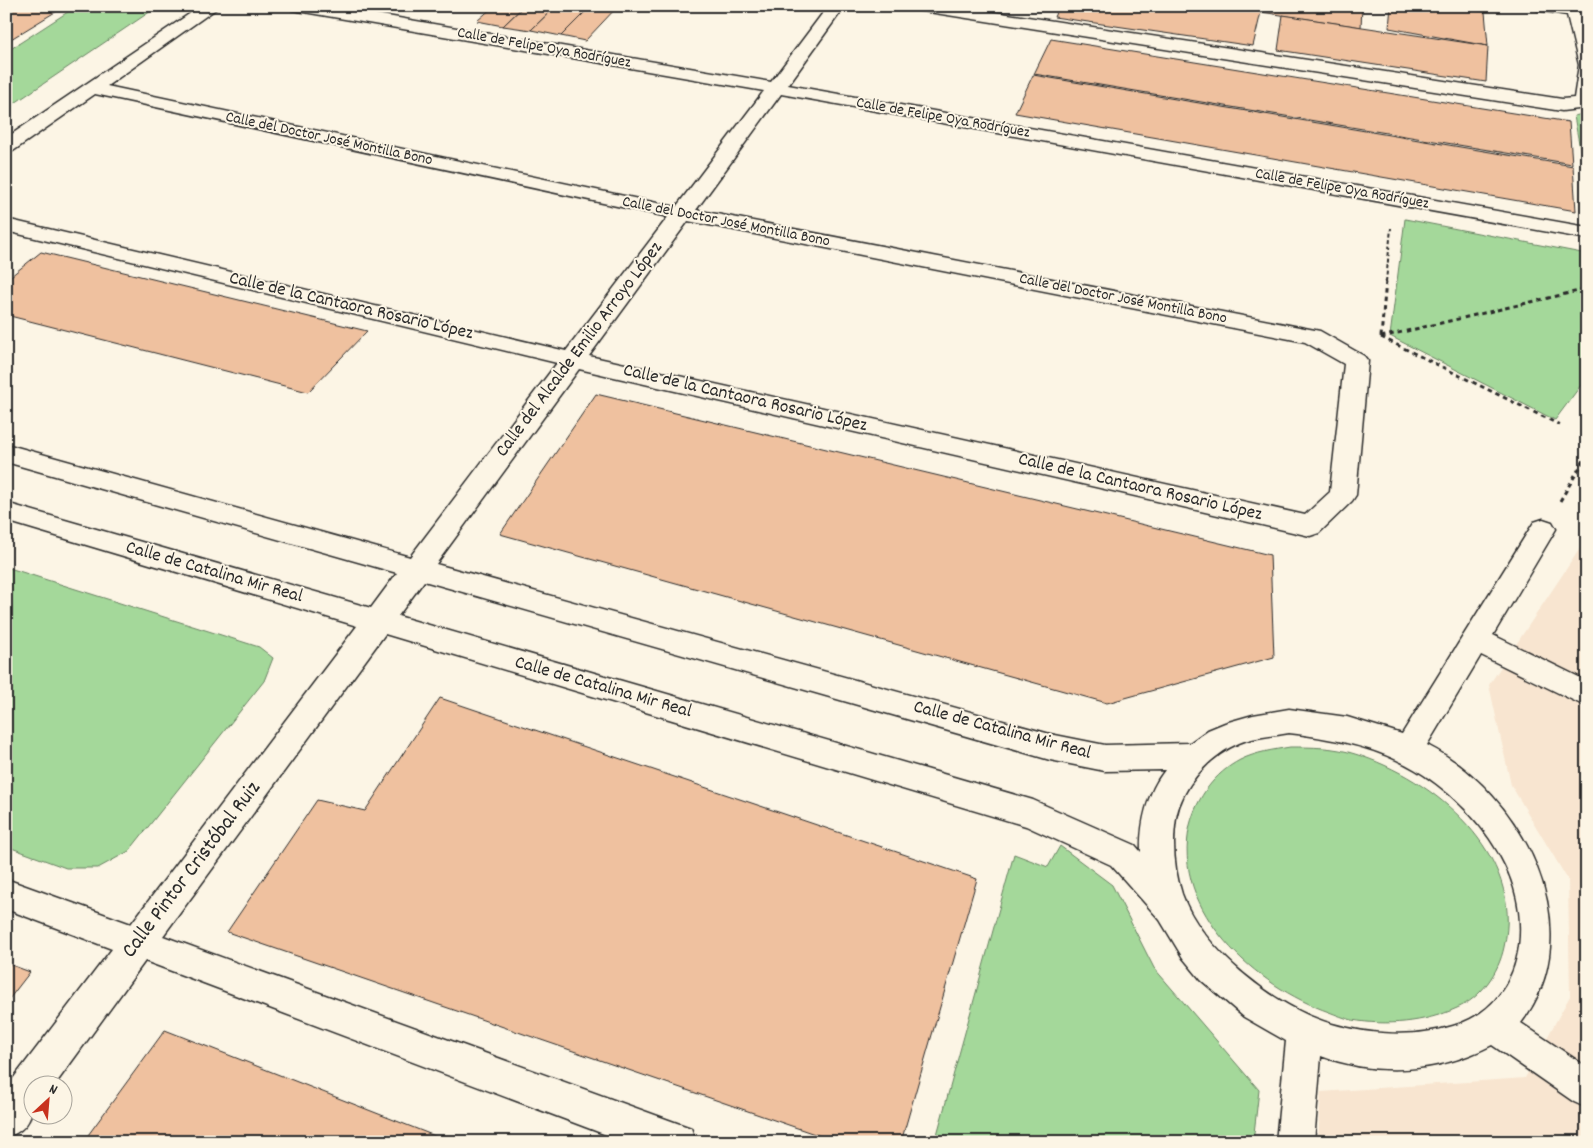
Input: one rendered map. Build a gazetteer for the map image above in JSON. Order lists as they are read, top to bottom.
{
  "streets": {
    "street": [
      "Calle de Felipe Oya Rodríguez",
      "Calle del Doctor José Montilla Bono",
      "Calle de la Cantaora Rosario López",
      "Calle del Alcalde Emilio Arroyo López",
      "Calle de Catalina Mir Real",
      "Calle Pintor Cristóbal Ruiz"
    ]
  },
  "crossings": [
    ["Calle de Felipe Oya Rodríguez", "Calle del Alcalde Emilio Arroyo López"],
    ["Calle del Doctor José Montilla Bono", "Calle de la Cantaora Rosario López"],
    ["Calle del Doctor José Montilla Bono", "Calle del Alcalde Emilio Arroyo López"],
    ["Calle de la Cantaora Rosario López", "Calle del Alcalde Emilio Arroyo López"],
    ["Calle del Alcalde Emilio Arroyo López", "Calle de Catalina Mir Real"],
    ["Calle del Alcalde Emilio Arroyo López", "Calle Pintor Cristóbal Ruiz"],
    ["Calle de Catalina Mir Real", "Calle Pintor Cristóbal Ruiz"]
  ],
  "north": "top right"
}
